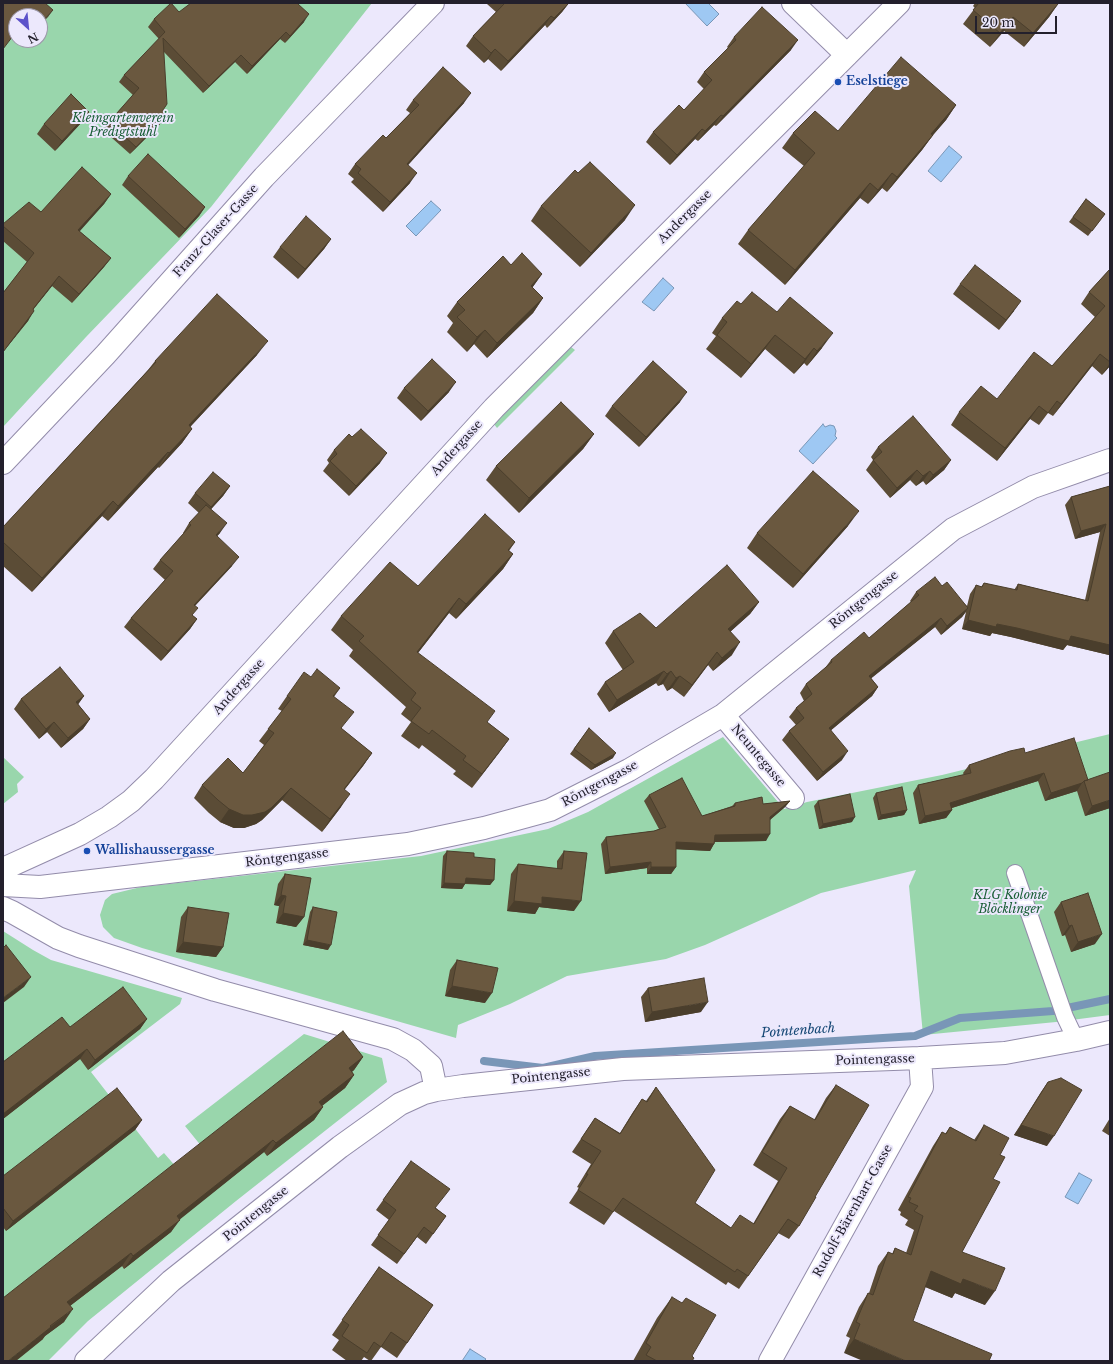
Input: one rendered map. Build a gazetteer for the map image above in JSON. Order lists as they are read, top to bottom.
{
  "streets": {
    "street": [
      "Andergasse",
      "Franz-Glaser-Gasse",
      "Röntgengasse",
      "Neuntegasse",
      "Pointengasse",
      "Rudolf-Bärenhart-Gasse"
    ]
  },
  "crossings": [
    ["Röntgengasse", "Neuntegasse"],
    ["Pointengasse", "Rudolf-Bärenhart-Gasse"]
  ],
  "water": ["Pointenbach"],
  "parks": ["Kleingartenverein Predigtstuhl", "KLG Kolonie Blöcklinger"],
  "places": ["Eselstiege", "Wallishaussergasse"],
  "scale_bar": "20 m",
  "north": "bottom right"
}
